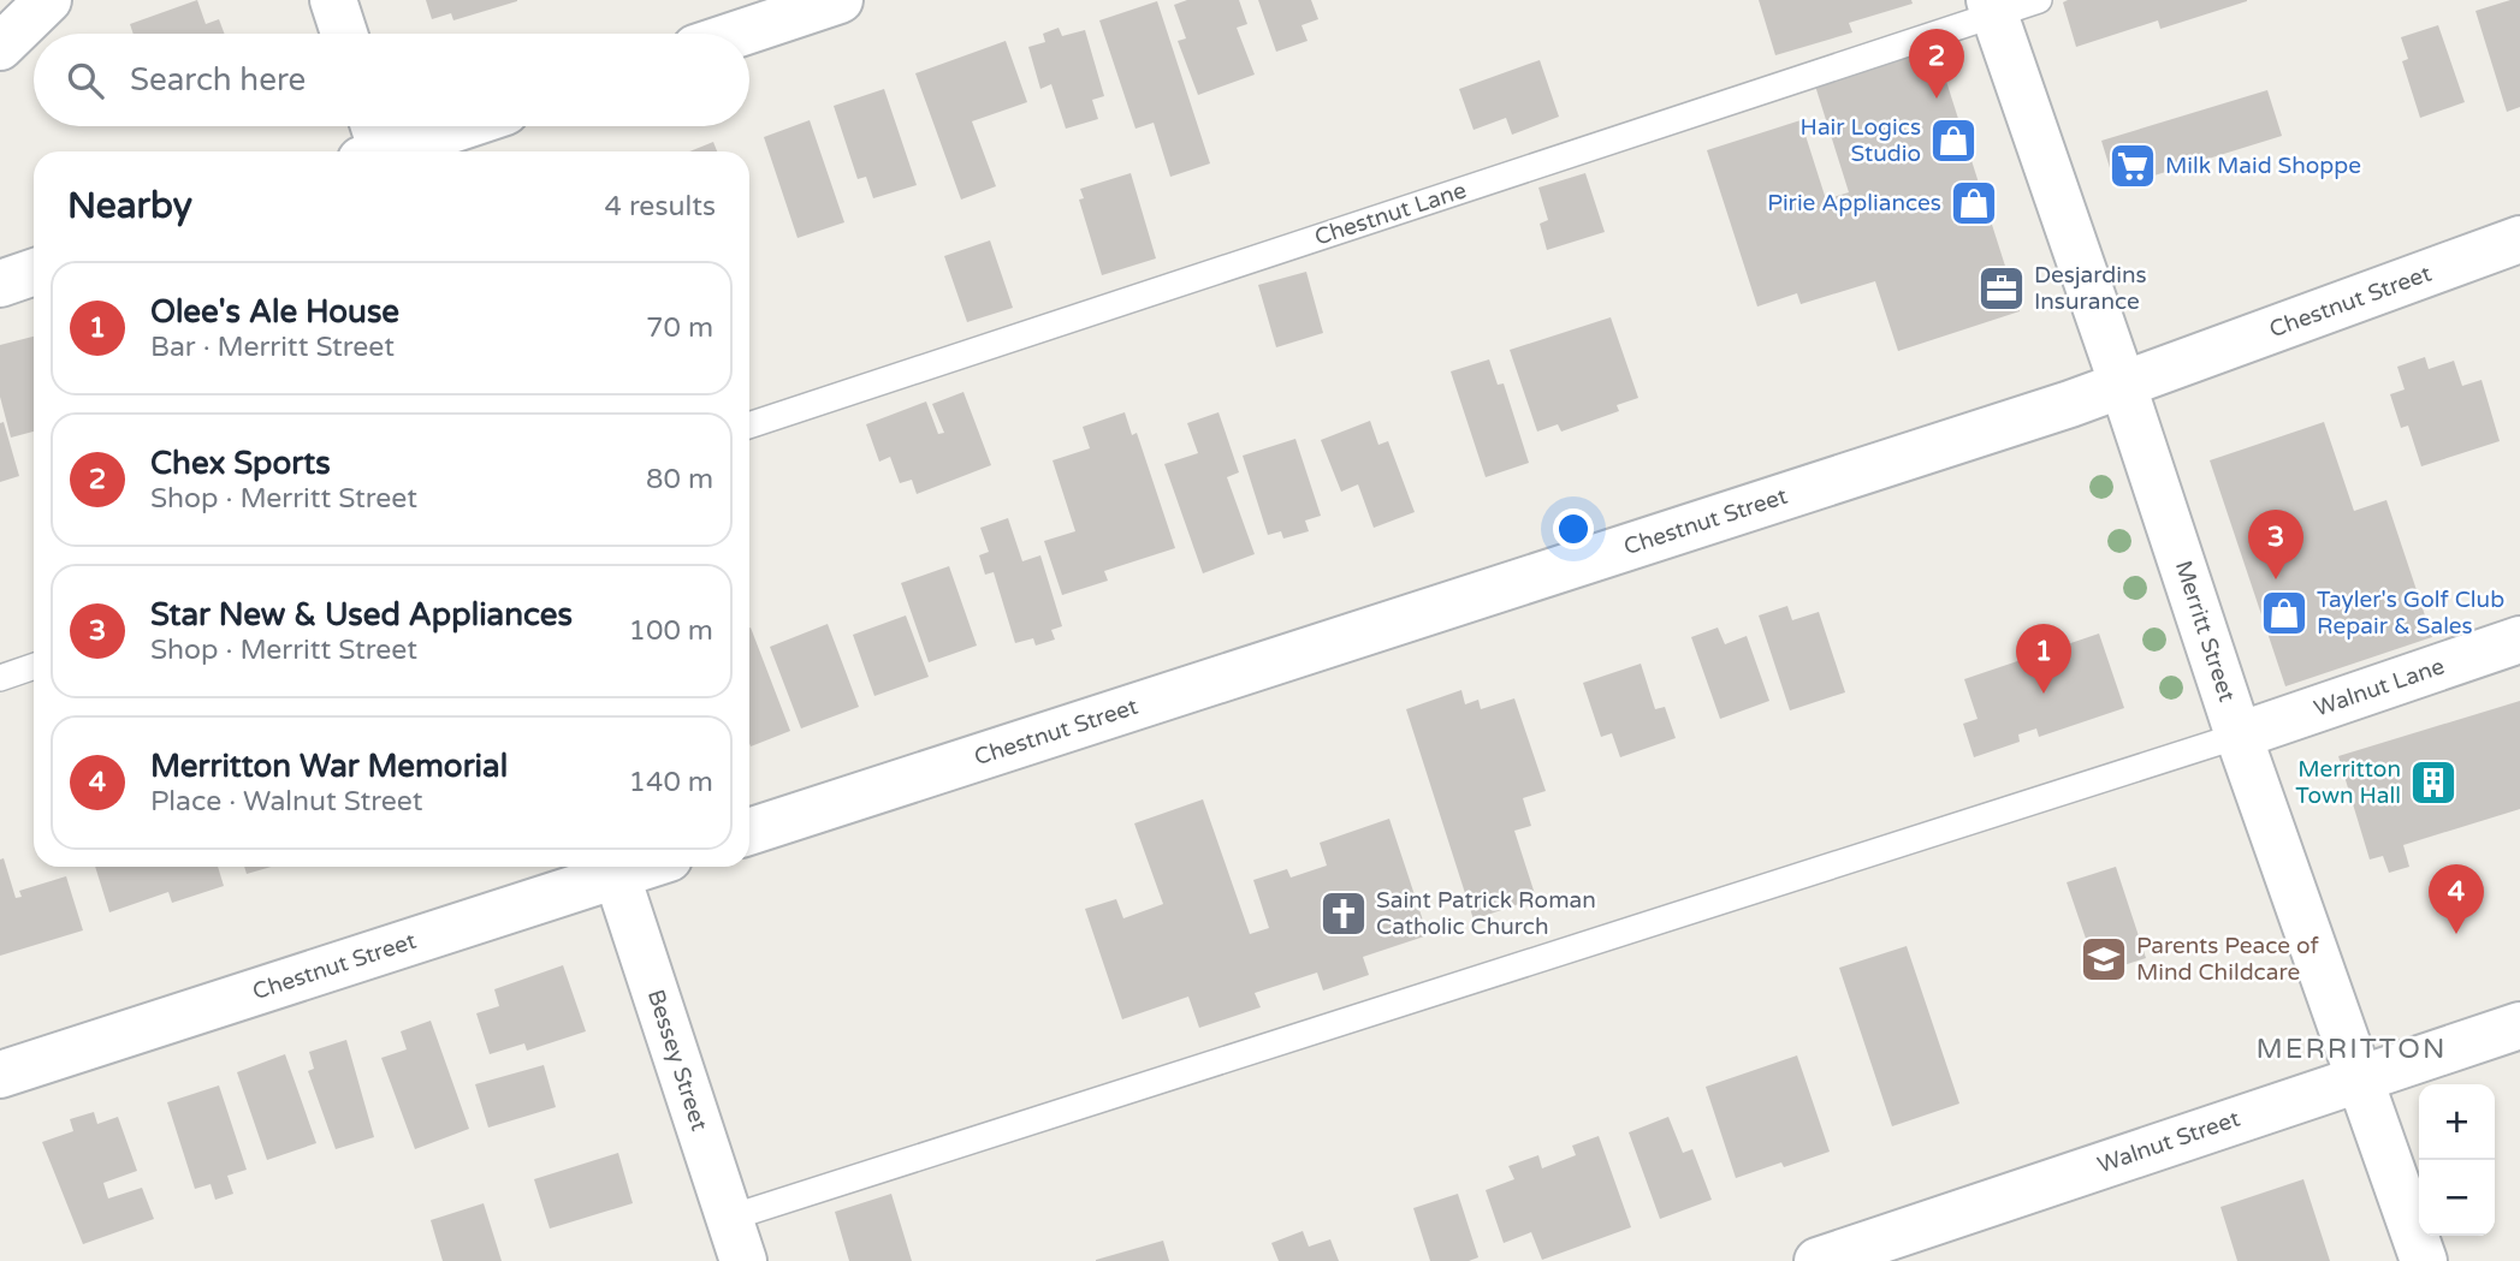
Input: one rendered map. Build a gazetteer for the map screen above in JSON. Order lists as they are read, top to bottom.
{
  "streets": {
    "street": [
      "Chestnut Street",
      "Merritt Street",
      "Walnut Lane",
      "Bessey Street",
      "Walnut Street"
    ],
    "lane": ["Chestnut Lane"]
  },
  "crossings": [
    ["Chestnut Lane", "Merritt Street"],
    ["Chestnut Street", "Merritt Street"],
    ["Chestnut Street", "Bessey Street"],
    ["Merritt Street", "Walnut Lane"],
    ["Merritt Street", "Walnut Street"]
  ],
  "districts": ["MERRITTON"],
  "places": {
    "shop": ["Hair Logics Studio", "Pirie Appliances", "Tayler's Golf Club Repair & Sales"],
    "supermarket": ["Milk Maid Shoppe"],
    "office": ["Desjardins Insurance"],
    "building": ["Merritton Town Hall"],
    "church": ["Saint Patrick Roman Catholic Church"],
    "school or university": ["Parents Peace of Mind Childcare"]
  },
  "page": {
    "pins": [
      "2",
      "3",
      "1",
      "4"
    ],
    "search": "Search here",
    "heading": ["Nearby", "4 results"],
    "list": [
      {
        "mark": "1",
        "name": "Olee's Ale House",
        "note": "Bar · Merritt Street",
        "value": "70 m"
      },
      {
        "mark": "2",
        "name": "Chex Sports",
        "note": "Shop · Merritt Street",
        "value": "80 m"
      },
      {
        "mark": "3",
        "name": "Star New & Used Appliances",
        "note": "Shop · Merritt Street",
        "value": "100 m"
      },
      {
        "mark": "4",
        "name": "Merritton War Memorial",
        "note": "Place · Walnut Street",
        "value": "140 m"
      }
    ],
    "map_buttons": ["+", "−"]
  }
}
